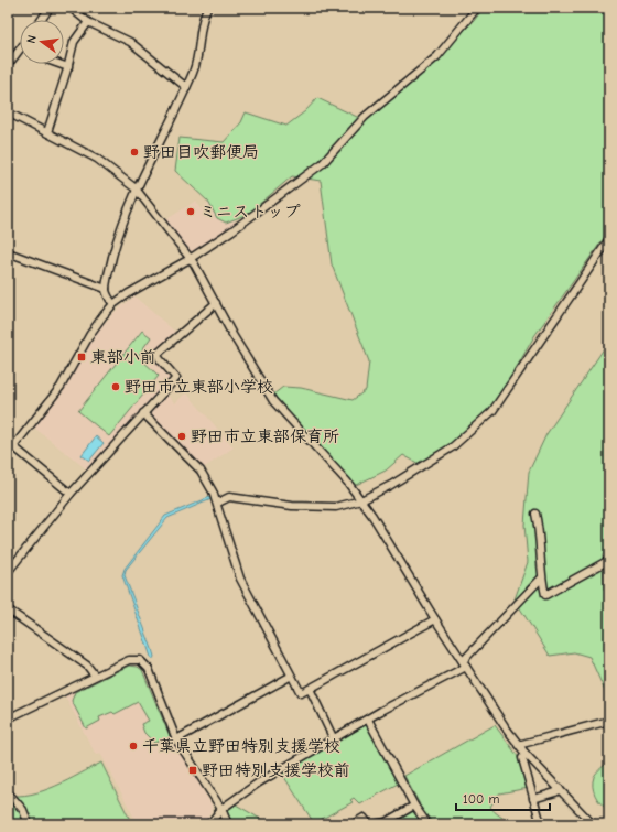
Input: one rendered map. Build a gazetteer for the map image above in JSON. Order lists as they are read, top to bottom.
{
  "places": {
    "other": [
      "野田目吹郵便局",
      "ミニストップ",
      "野田市立東部小学校",
      "野田市立東部保育所",
      "千葉県立野田特別支援学校"
    ],
    "transit": ["東部小前", "野田特別支援学校前"]
  },
  "scale_bar": "100 m",
  "north": "left"
}
